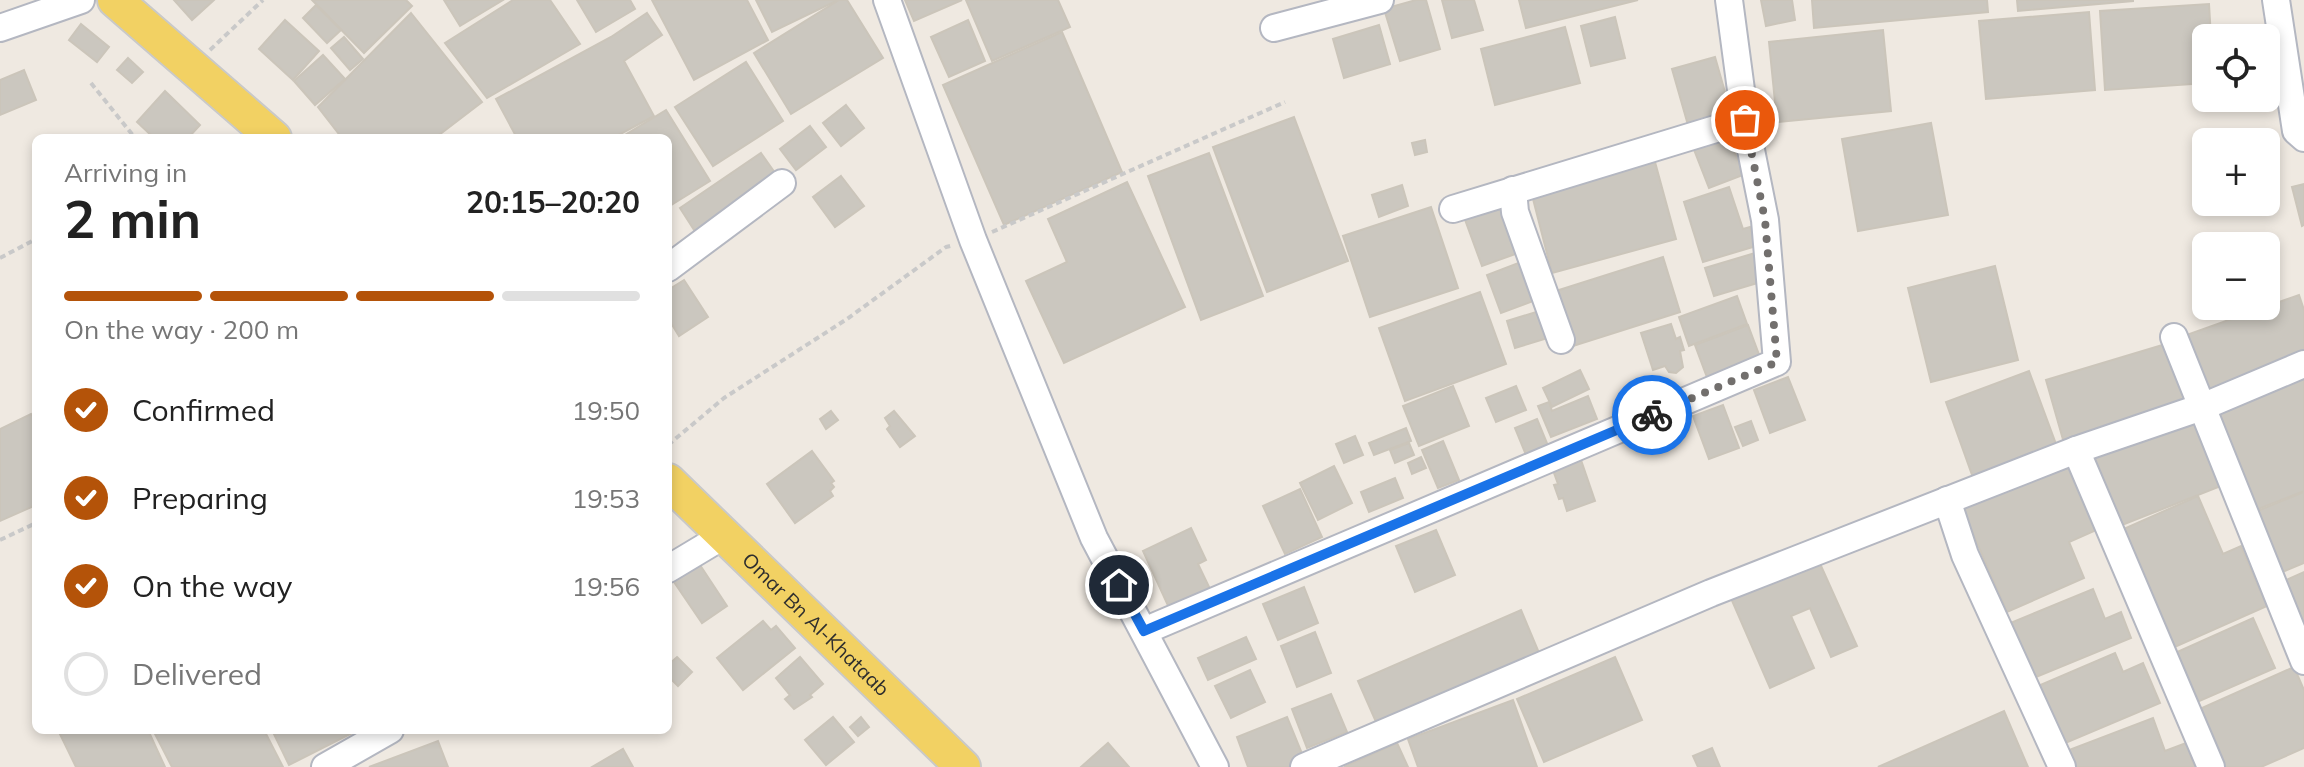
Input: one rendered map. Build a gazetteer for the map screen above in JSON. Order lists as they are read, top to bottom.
{
  "streets": {
    "main road": ["Omar Bn Al-Khataab"]
  },
  "page": {
    "map_buttons": ["+", "−"],
    "heading": ["2 min", "Arriving in", "20:15–20:20"],
    "bar": "On the way · 200 m",
    "list": [
      ["Confirmed", "19:50"],
      ["Preparing", "19:53"],
      ["On the way", "19:56"],
      "Delivered"
    ]
  }
}
